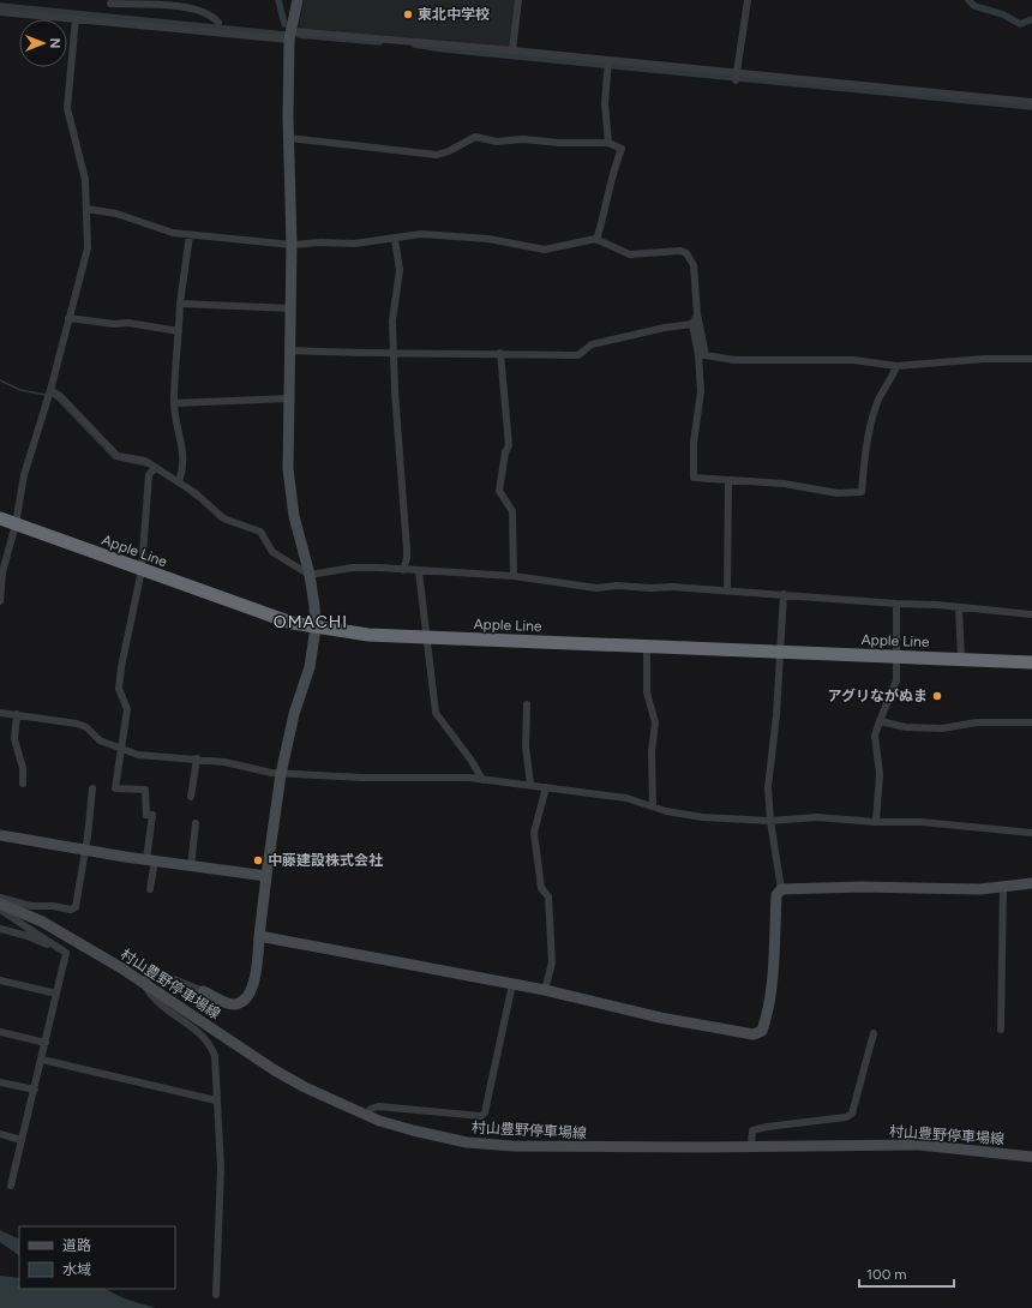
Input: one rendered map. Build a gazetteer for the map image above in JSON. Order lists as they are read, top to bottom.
{
  "streets": {
    "highway": ["Apple Line"],
    "street": ["村山豊野停車場線"]
  },
  "districts": ["OMACHI"],
  "places": ["東北中学校", "アグリながぬま", "中藤建設株式会社"],
  "legend": ["道路", "水域"],
  "scale_bar": "100 m",
  "north": "right"
}
